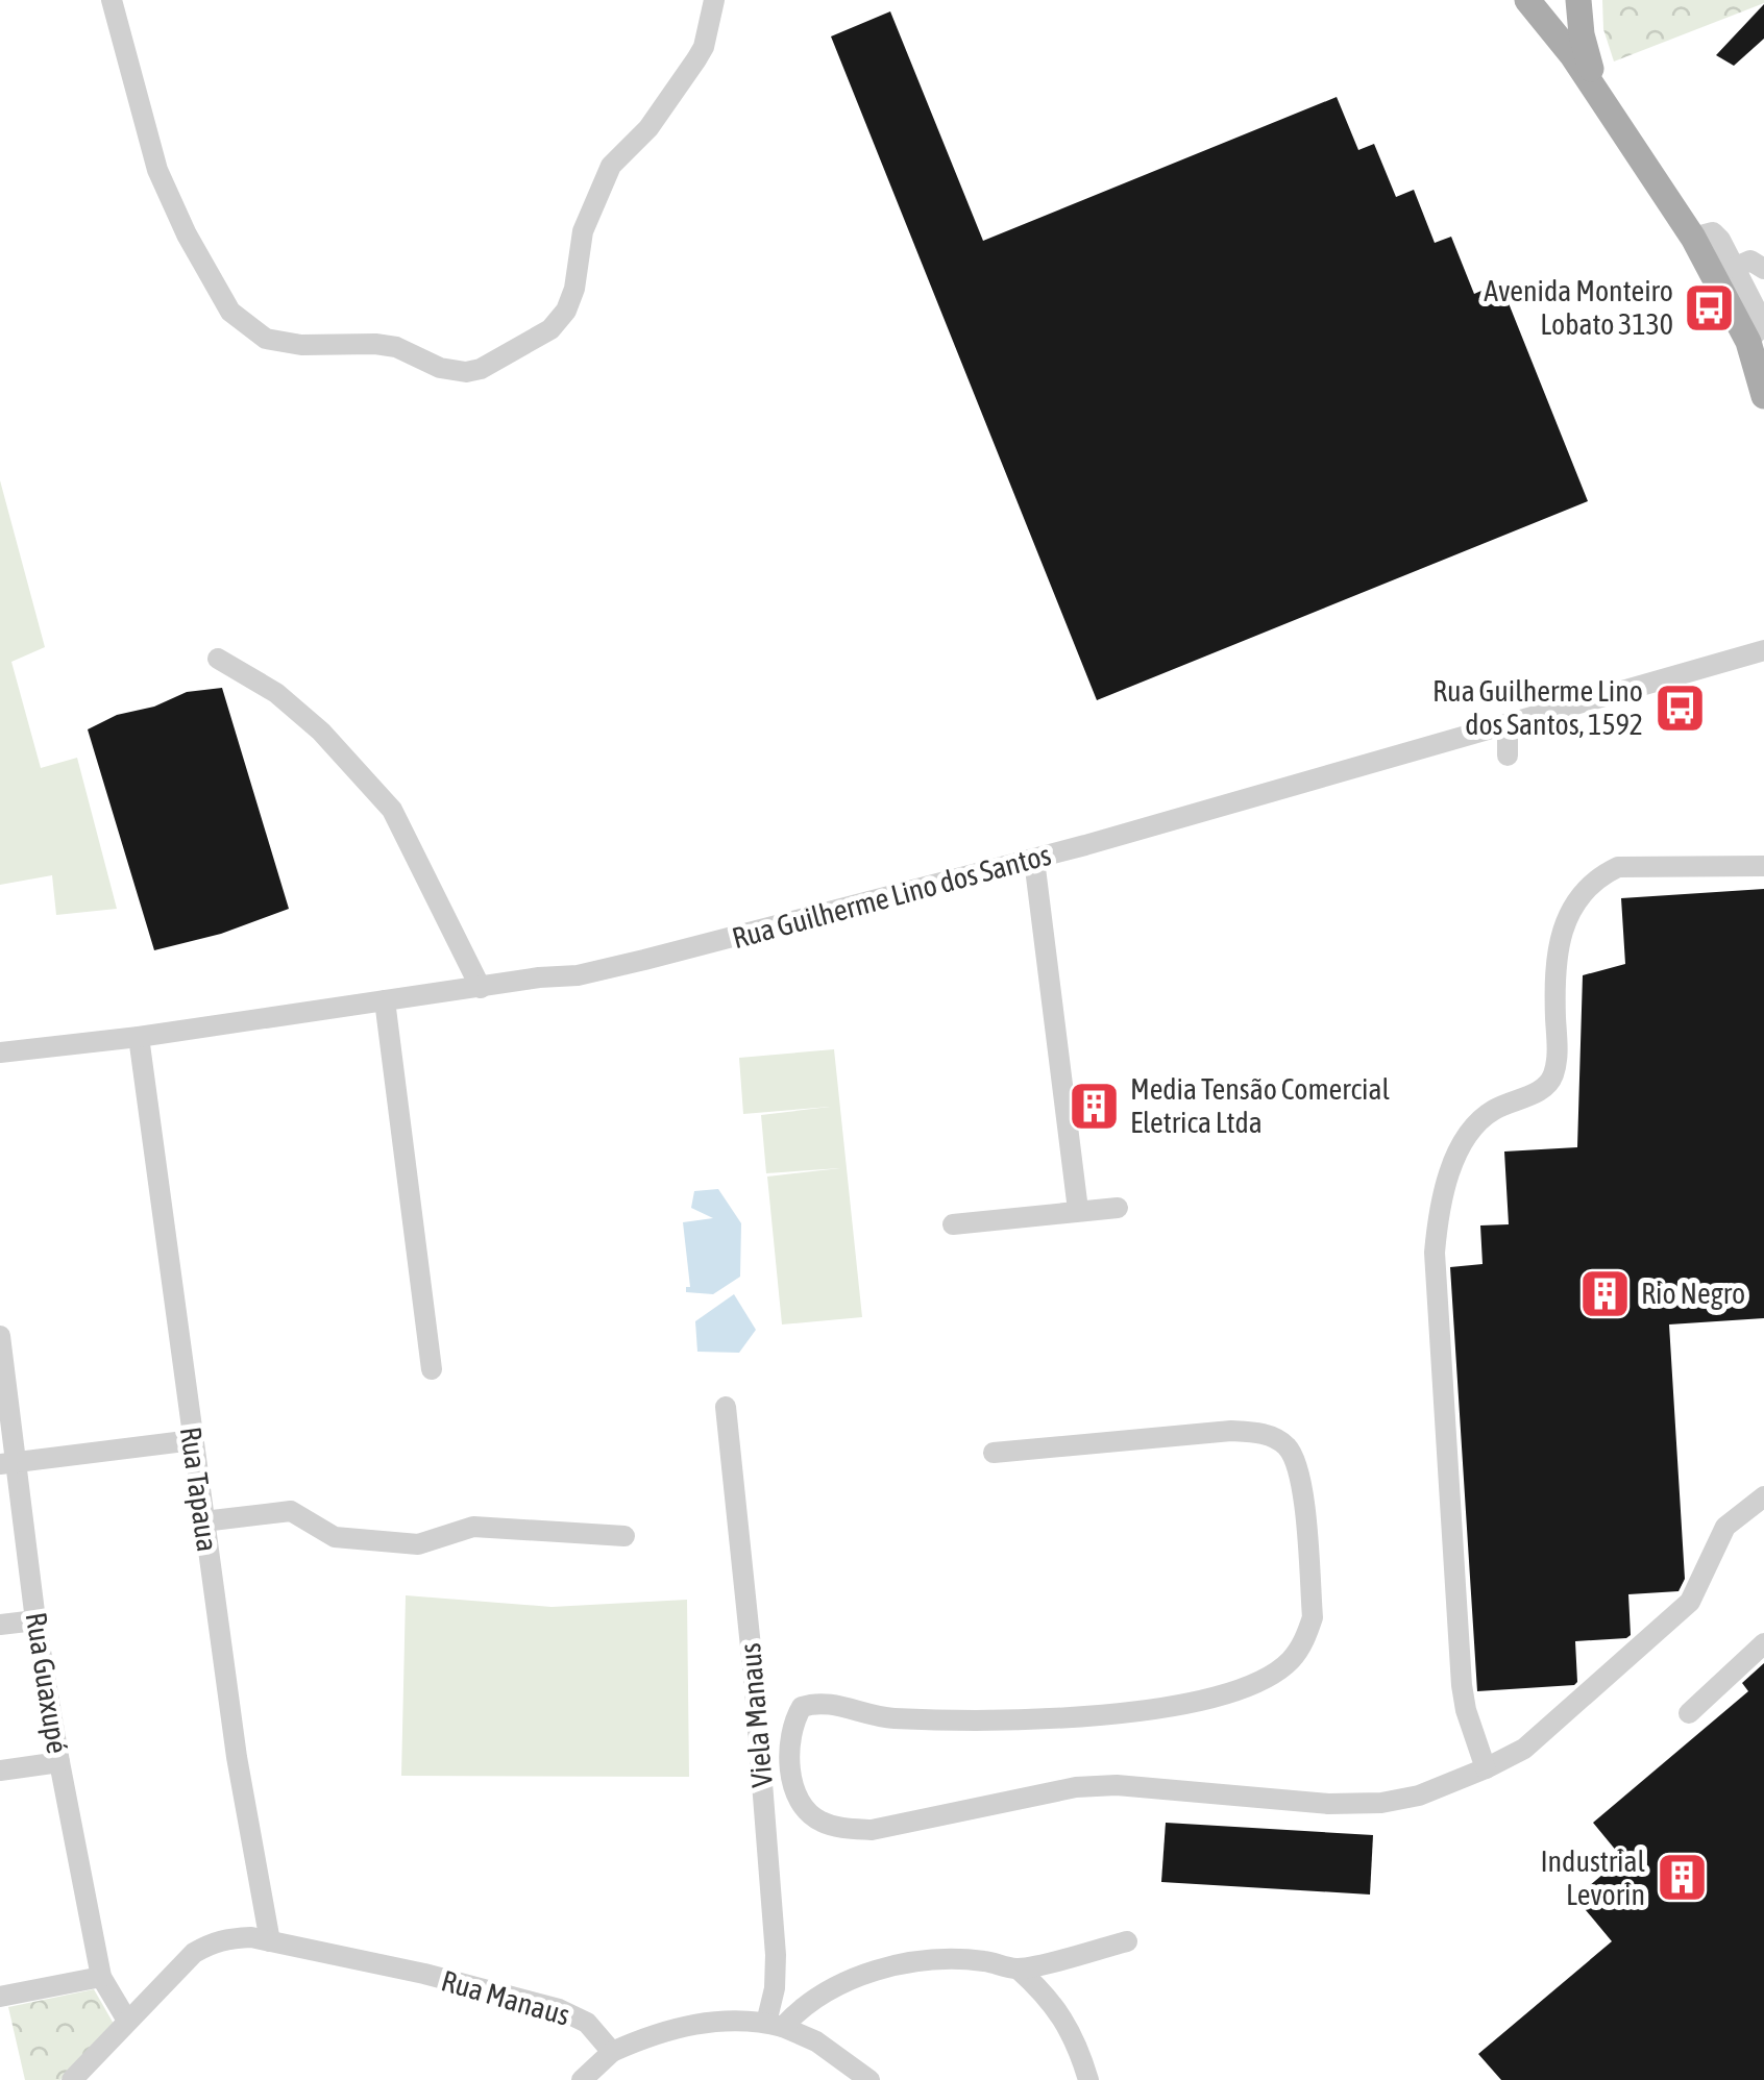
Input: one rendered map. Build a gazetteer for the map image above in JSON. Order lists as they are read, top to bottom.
{
  "streets": {
    "street": [
      "Rua Guilherme Lino dos Santos",
      "Rua Tapaua",
      "Rua Guaxupé",
      "Viela Manaus",
      "Rua Manaus"
    ]
  },
  "crossings": [
    ["Rua Guilherme Lino dos Santos", "Rua Tapaua"],
    ["Rua Tapaua", "Rua Manaus"],
    ["Rua Guaxupé", "Rua Manaus"]
  ],
  "places": {
    "bus stop": ["Avenida Monteiro Lobato 3130", "Rua Guilherme Lino dos Santos, 1592"],
    "building": ["Media Tensão Comercial Eletrica Ltda", "Rio Negro", "Industrial Levorin"]
  }
}
